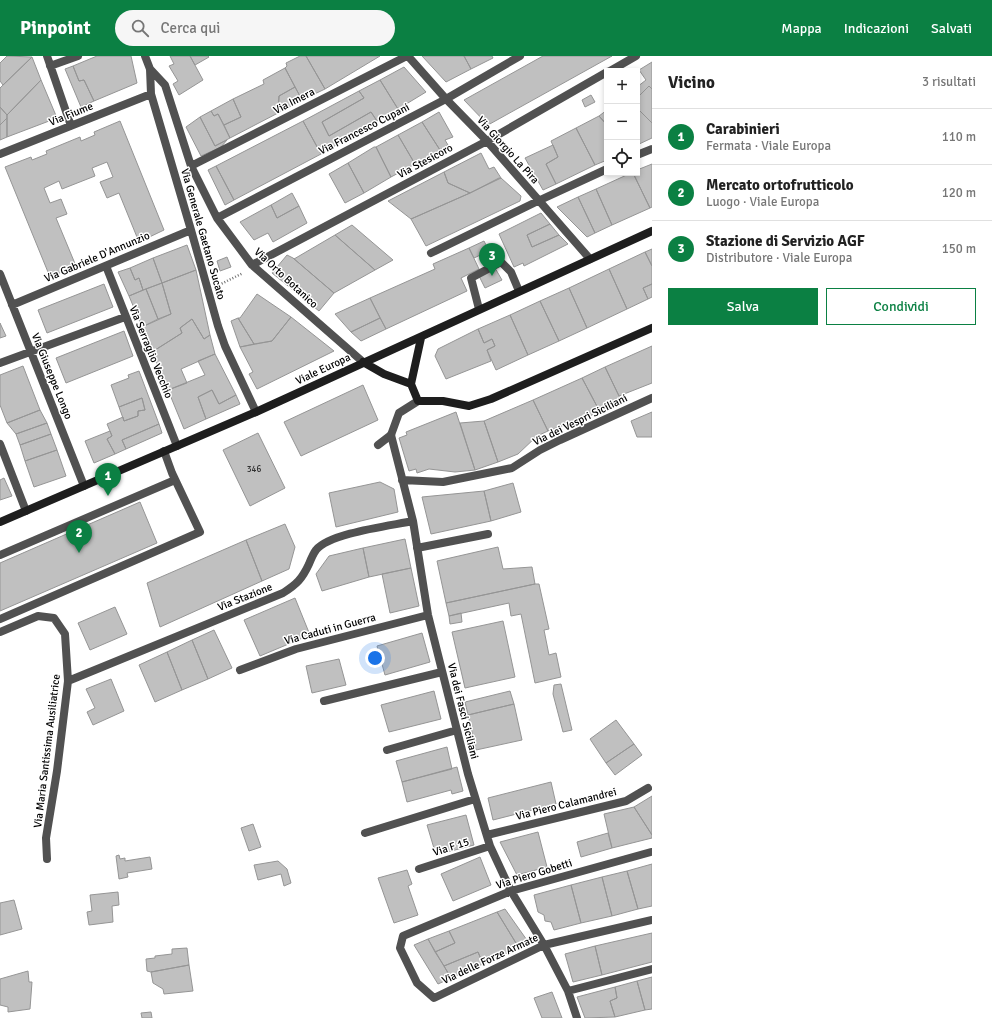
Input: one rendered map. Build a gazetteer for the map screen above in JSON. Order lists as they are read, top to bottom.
{
  "streets": {
    "main road": ["Viale Europa"],
    "street": [
      "Via Imera",
      "Via Fiume",
      "Via Francesco Cupani",
      "Via Giorgio La Pira",
      "Via Stesicoro",
      "Via Generale Gaetano Sucato",
      "Via Gabriele D'Annunzio",
      "Via Orto Botanico",
      "Via Serraglio Vecchio",
      "Via Giuseppe Longo",
      "Via dei Vespri Siciliani",
      "Via Stazione",
      "Via Caduti in Guerra",
      "Via dei Fasci Siciliani",
      "Via Maria Santissima Ausiliatrice",
      "Via Piero Calamandrei",
      "Via F 15",
      "Via Piero Gobetti",
      "Via delle Forze Armate"
    ]
  },
  "crossings": [
    ["Via Imera", "Via Giorgio La Pira"],
    ["Via Imera", "Via Orto Botanico"],
    ["Via Fiume", "Via Generale Gaetano Sucato"],
    ["Via Francesco Cupani", "Via Giorgio La Pira"],
    ["Via Francesco Cupani", "Via Orto Botanico"],
    ["Via Giorgio La Pira", "Via Stesicoro"],
    ["Via Giorgio La Pira", "Viale Europa"],
    ["Via Stesicoro", "Via Orto Botanico"],
    ["Via Generale Gaetano Sucato", "Via Gabriele D'Annunzio"],
    ["Via Generale Gaetano Sucato", "Via Orto Botanico"],
    ["Via Generale Gaetano Sucato", "Viale Europa"],
    ["Via Gabriele D'Annunzio", "Via Serraglio Vecchio"],
    ["Via Gabriele D'Annunzio", "Via Giuseppe Longo"],
    ["Via Orto Botanico", "Viale Europa"],
    ["Via Serraglio Vecchio", "Viale Europa"],
    ["Viale Europa", "Via Giuseppe Longo"],
    ["Via dei Vespri Siciliani", "Via dei Fasci Siciliani"],
    ["Via Stazione", "Via dei Fasci Siciliani"],
    ["Via Stazione", "Via Maria Santissima Ausiliatrice"],
    ["Via Caduti in Guerra", "Via dei Fasci Siciliani"],
    ["Via dei Fasci Siciliani", "Via Piero Calamandrei"],
    ["Via dei Fasci Siciliani", "Via F 15"],
    ["Via dei Fasci Siciliani", "Via Piero Gobetti"],
    ["Via dei Fasci Siciliani", "Via delle Forze Armate"],
    ["Via Piero Gobetti", "Via delle Forze Armate"]
  ],
  "house_numbers": ["346"],
  "page": {
    "header": "Pinpoint",
    "search": "Cerca qui",
    "nav": ["Mappa", "Indicazioni", "Salvati"],
    "heading": ["Vicino", "3 risultati"],
    "map_buttons": ["+", "−"],
    "list": [
      {
        "mark": "1",
        "name": "Carabinieri",
        "note": "Fermata · Viale Europa",
        "value": "110 m"
      },
      {
        "mark": "2",
        "name": "Mercato ortofrutticolo",
        "note": "Luogo · Viale Europa",
        "value": "120 m"
      },
      {
        "mark": "3",
        "name": "Stazione di Servizio AGF",
        "note": "Distributore · Viale Europa",
        "value": "150 m"
      }
    ],
    "pins": ["3", "1", "2"],
    "buttons": ["Salva", "Condividi"]
  }
}
